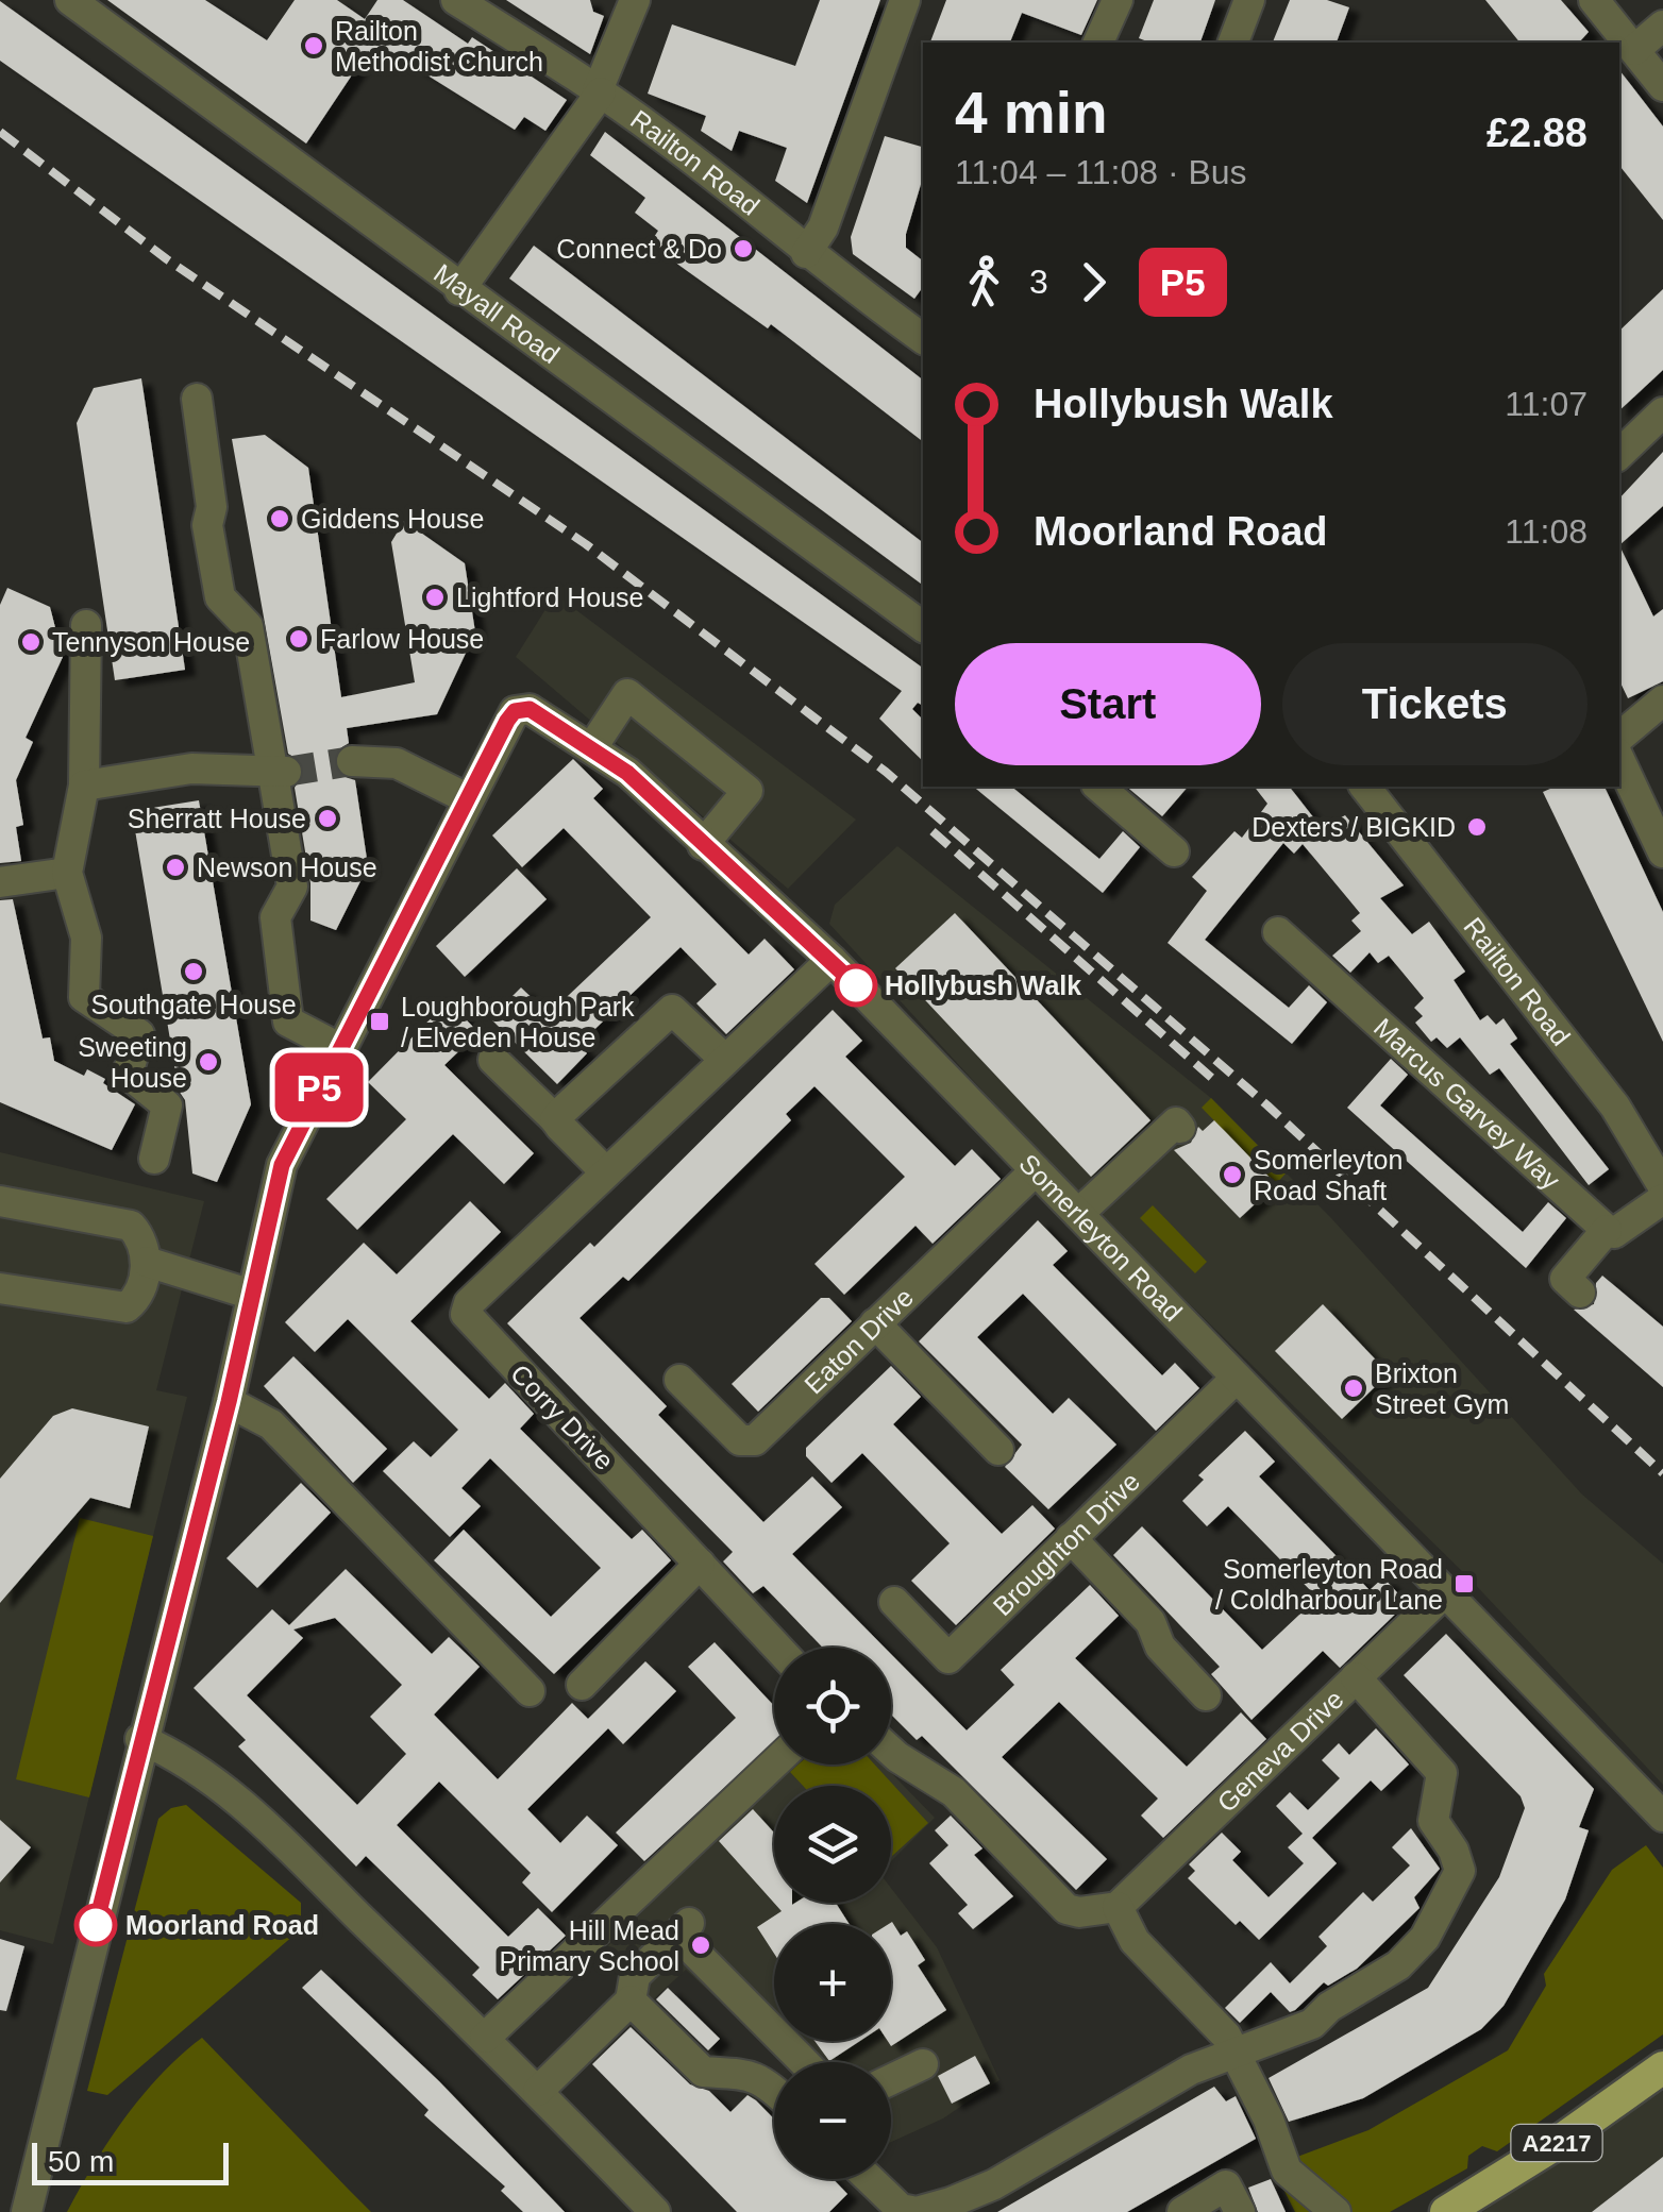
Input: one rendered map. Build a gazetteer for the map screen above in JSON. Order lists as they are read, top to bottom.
{
  "streets": {
    "main road": ["A2217"],
    "street": [
      "Railton Road",
      "Mayall Road",
      "Marcus Garvey Way",
      "Somerleyton Road",
      "Eaton Drive",
      "Corry Drive",
      "Broughton Drive",
      "Geneva Drive"
    ]
  },
  "crossings": [
    ["Somerleyton Road", "Eaton Drive"],
    ["Somerleyton Road", "Corry Drive"],
    ["Somerleyton Road", "Broughton Drive"],
    ["Somerleyton Road", "Geneva Drive"]
  ],
  "places": {
    "other": [
      "Railton Methodist Church",
      "Connect & Do",
      "Giddens House",
      "Lightford House",
      "Farlow House",
      "Tennyson House",
      "Sherratt House",
      "Dexters / BIGKID",
      "Newson House",
      "Southgate House",
      "Hollybush Walk",
      "Sweeting House",
      "Somerleyton Road Shaft",
      "Brixton Street Gym",
      "Moorland Road",
      "Hill Mead Primary School"
    ],
    "transit": ["Loughborough Park / Elveden House", "Somerleyton Road / Coldharbour Lane"]
  },
  "lines": ["bus line P5"],
  "scale_bar": "50 m",
  "page": {
    "on_map": "P5",
    "heading": ["4 min", "11:04 – 11:08 · Bus", "£2.88"],
    "legs": ["3", "P5"],
    "list": [
      {
        "name": "Hollybush Walk",
        "value": "11:07"
      },
      {
        "name": "Moorland Road",
        "value": "11:08"
      }
    ],
    "buttons": ["Start", "Tickets"],
    "map_buttons": ["+", "−"],
    "scale": "50 m"
  }
}
